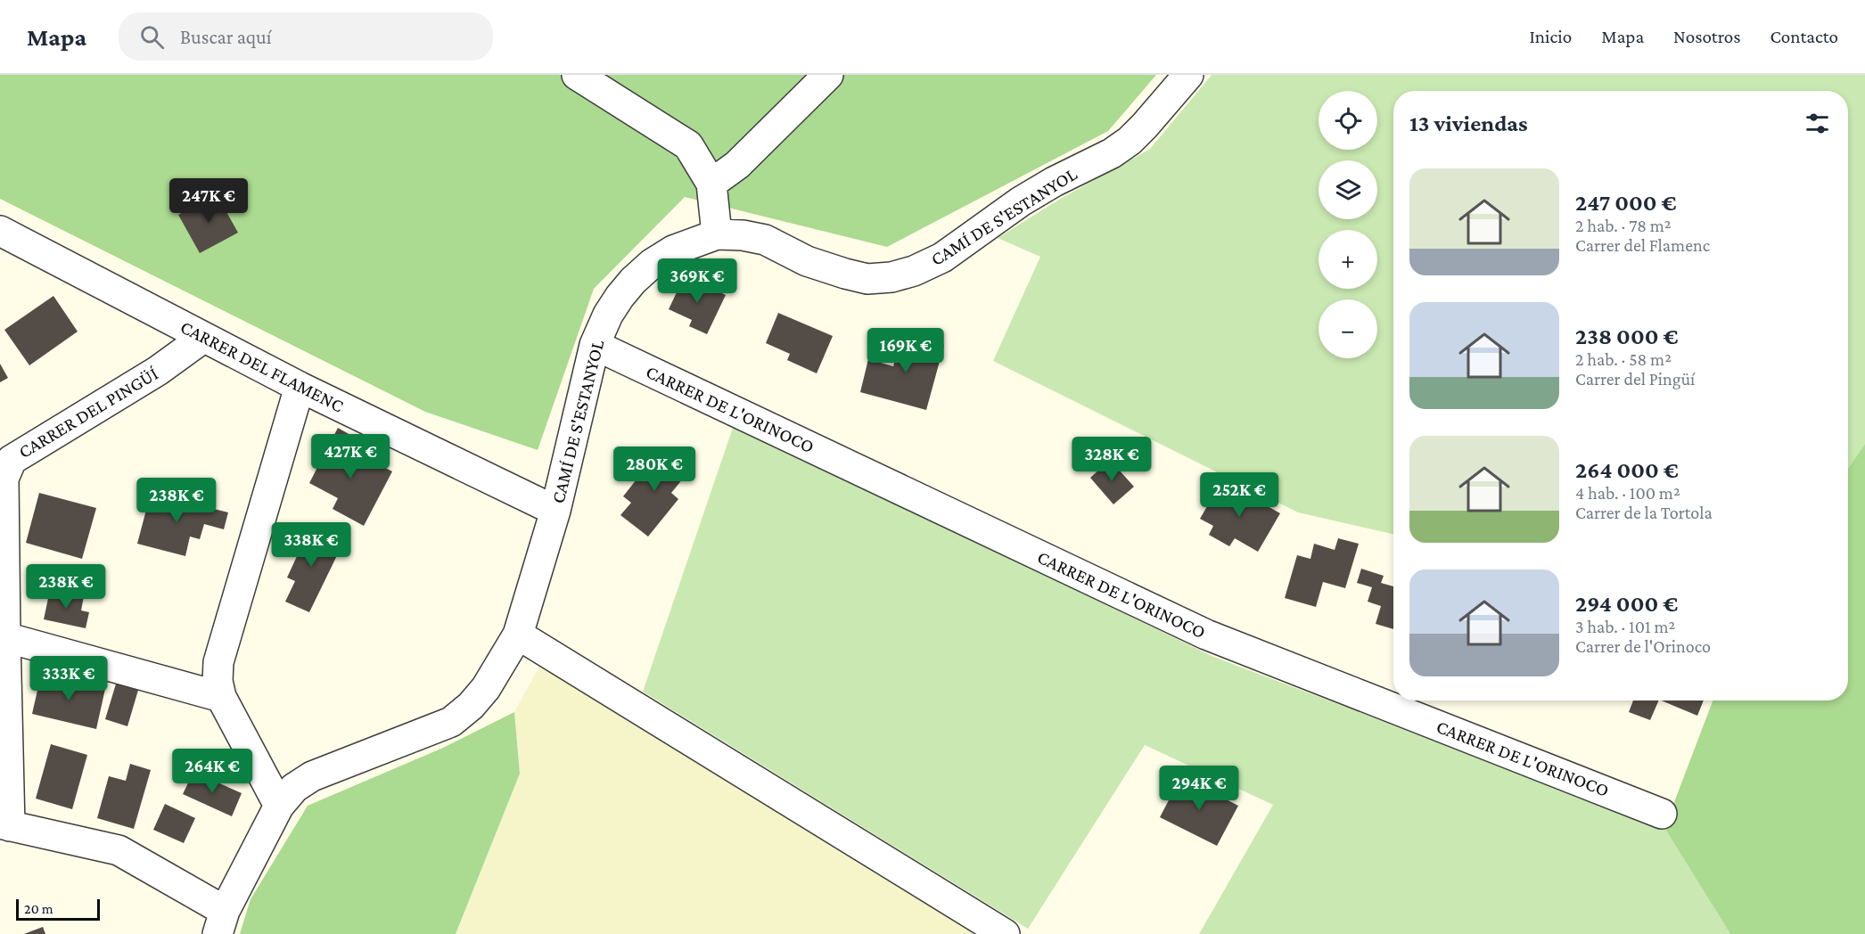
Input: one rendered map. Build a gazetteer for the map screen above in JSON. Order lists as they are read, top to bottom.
{
  "streets": {
    "street": [
      "CAMÍ DE S'ESTANYOL",
      "CARRER DEL FLAMENC",
      "CARRER DE L'ORINOCO",
      "CARRER DEL PINGÜÍ"
    ]
  },
  "crossings": [
    ["CAMÍ DE S'ESTANYOL", "CARRER DEL FLAMENC"],
    ["CAMÍ DE S'ESTANYOL", "CARRER DE L'ORINOCO"],
    ["CARRER DEL FLAMENC", "CARRER DEL PINGÜÍ"]
  ],
  "scale_bar": "20 m",
  "page": {
    "header": "Mapa",
    "search": "Buscar aquí",
    "nav": [
      "Inicio",
      "Mapa",
      "Nosotros",
      "Contacto"
    ],
    "map_buttons": ["+", "−"],
    "heading": "13 viviendas",
    "list": [
      {
        "name": "247 000 €",
        "note": "2 hab. · 78 m² · Carrer del Flamenc"
      },
      {
        "name": "238 000 €",
        "note": "2 hab. · 58 m² · Carrer del Pingüí"
      },
      {
        "name": "264 000 €",
        "note": "4 hab. · 100 m² · Carrer de la Tortola"
      },
      {
        "name": "294 000 €",
        "note": "3 hab. · 101 m² · Carrer de l'Orinoco"
      }
    ],
    "price": [
      "247K €",
      "369K €",
      "169K €",
      "427K €",
      "328K €",
      "280K €",
      "252K €",
      "238K €",
      "338K €",
      "238K €",
      "333K €",
      "264K €",
      "294K €"
    ],
    "scale": "20 m"
  }
}
